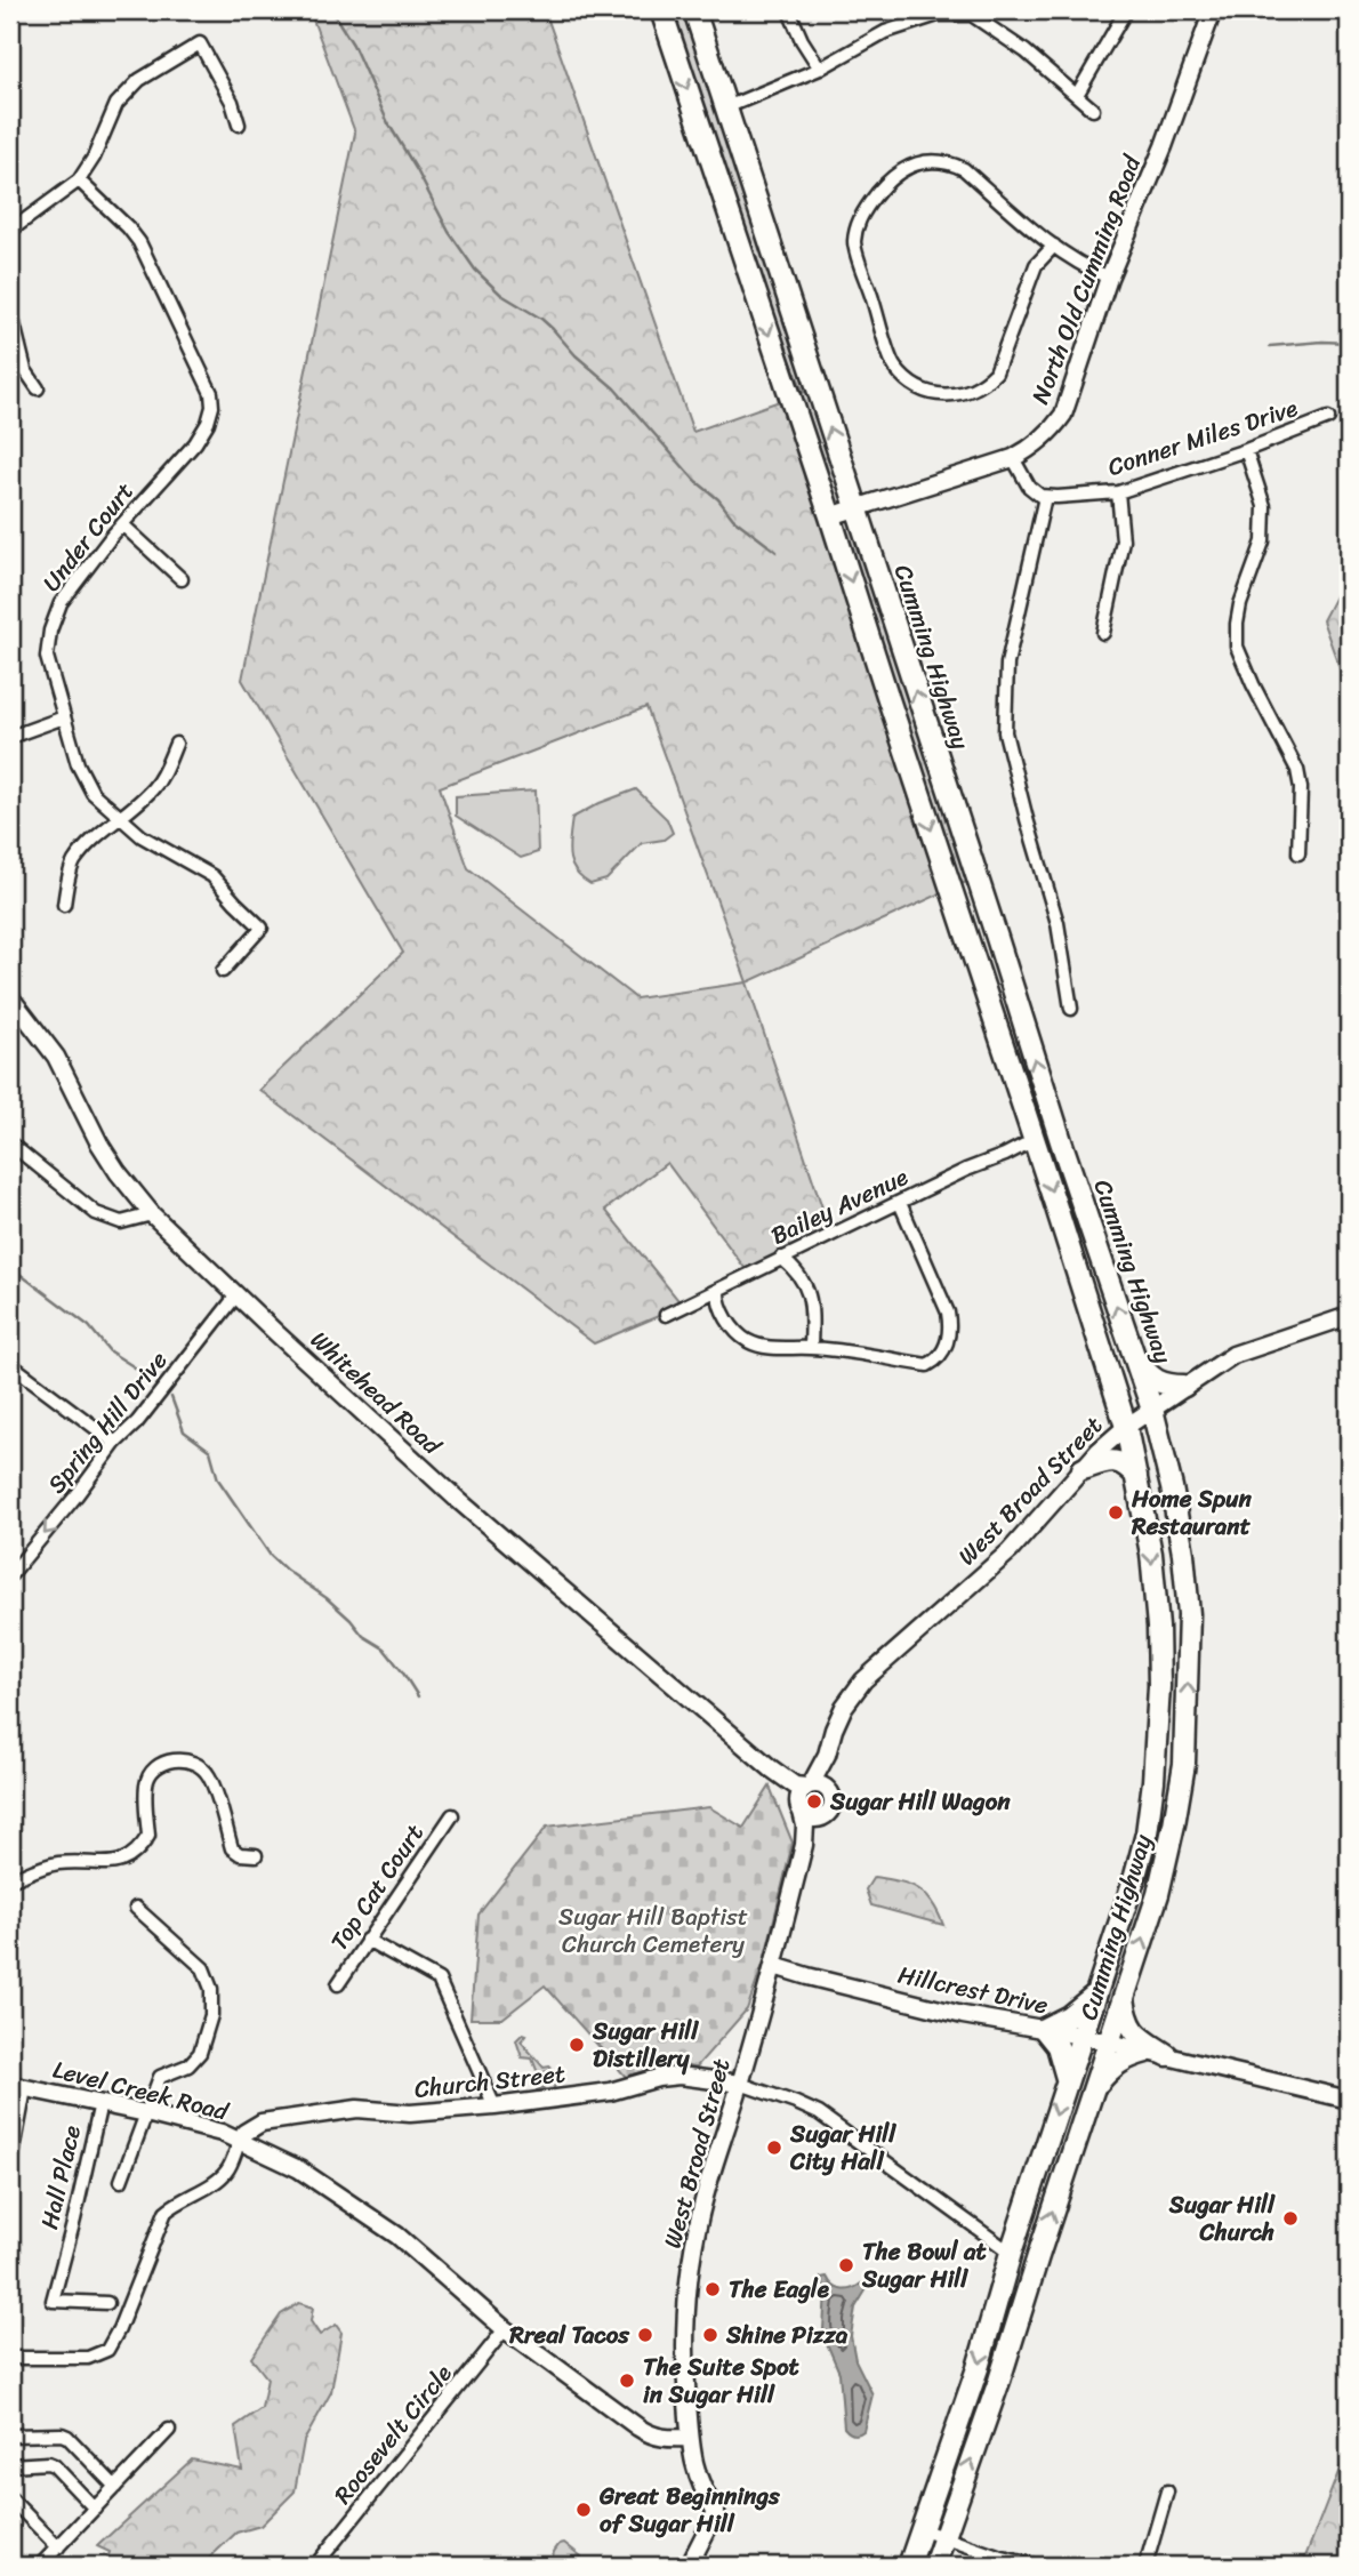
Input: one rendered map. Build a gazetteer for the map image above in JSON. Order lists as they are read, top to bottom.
{
  "streets": {
    "highway": ["Cumming Highway"],
    "street": [
      "North Old Cumming Road",
      "Conner Miles Drive",
      "Under Court",
      "Bailey Avenue",
      "Whitehead Road",
      "Spring Hill Drive",
      "West Broad Street",
      "Top Cat Court",
      "Hillcrest Drive",
      "Church Street",
      "Level Creek Road",
      "Hall Place",
      "Roosevelt Circle"
    ]
  },
  "crossings": [
    ["North Old Cumming Road", "Cumming Highway"],
    ["Cumming Highway", "Bailey Avenue"],
    ["Cumming Highway", "West Broad Street"],
    ["Cumming Highway", "Hillcrest Drive"],
    ["Whitehead Road", "Spring Hill Drive"],
    ["Whitehead Road", "West Broad Street"],
    ["West Broad Street", "Hillcrest Drive"],
    ["West Broad Street", "Church Street"],
    ["West Broad Street", "Level Creek Road"],
    ["Church Street", "Level Creek Road"],
    ["Level Creek Road", "Hall Place"],
    ["Level Creek Road", "Roosevelt Circle"]
  ],
  "one_way": ["Spring Hill Drive"],
  "parks": ["Sugar Hill Baptist Church Cemetery"],
  "places": [
    "Home Spun Restaurant",
    "Sugar Hill Wagon",
    "Sugar Hill Distillery",
    "Sugar Hill City Hall",
    "Sugar Hill Church",
    "The Bowl at Sugar Hill",
    "The Eagle",
    "Rreal Tacos",
    "Shine Pizza",
    "The Suite Spot in Sugar Hill",
    "Great Beginnings of Sugar Hill"
  ]
}
